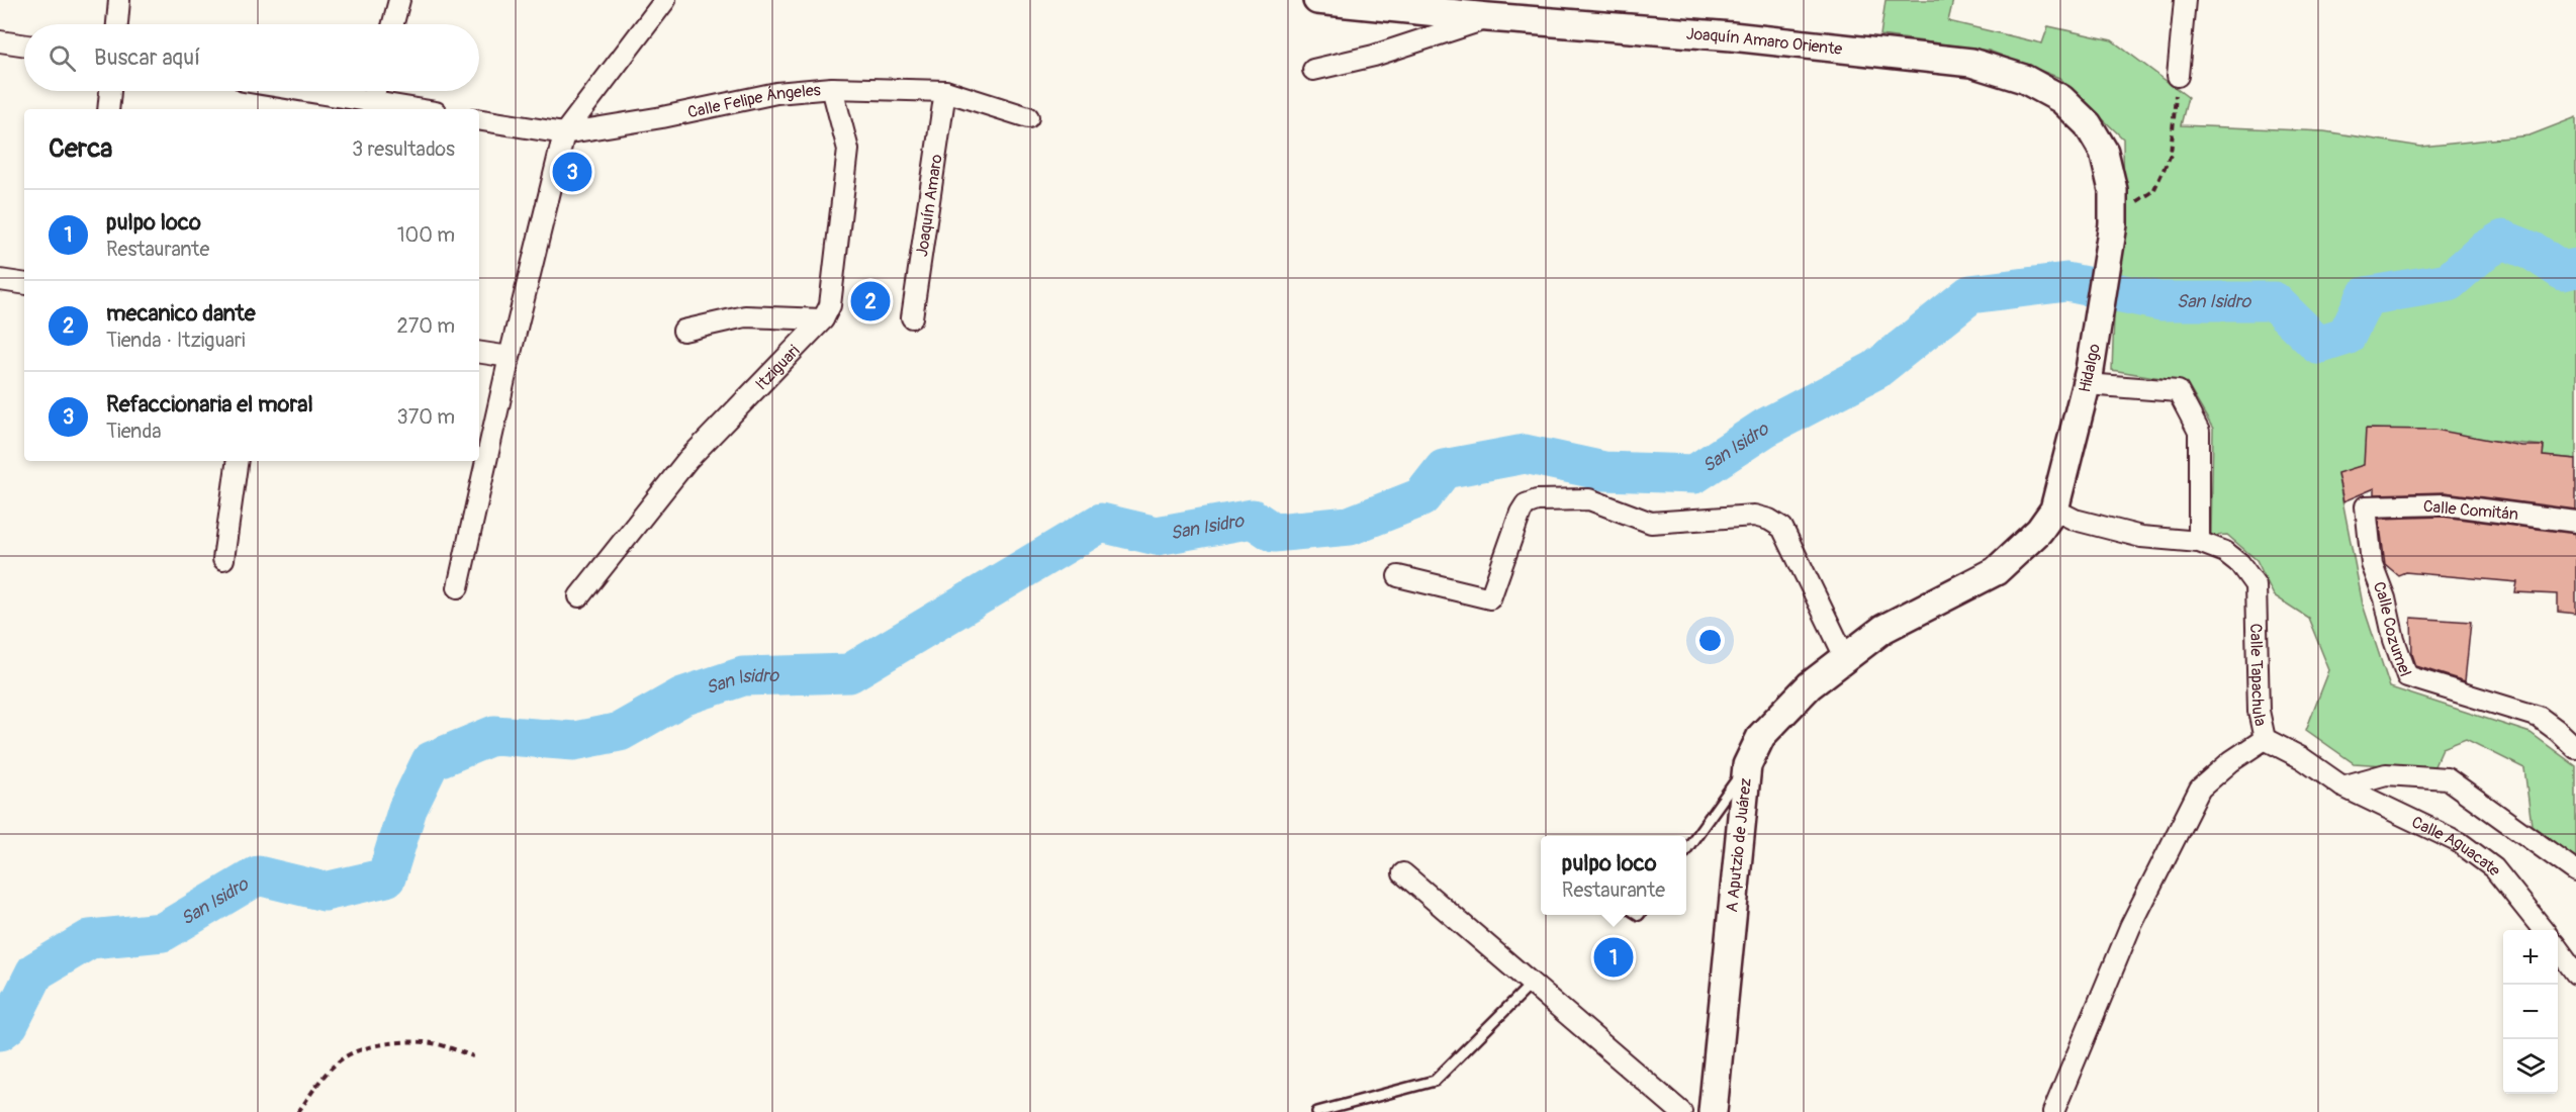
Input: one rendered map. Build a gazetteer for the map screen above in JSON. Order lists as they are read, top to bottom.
{
  "streets": {
    "street": [
      "Joaquín Amaro Oriente",
      "Calle Felipe Ángeles",
      "Joaquín Amaro",
      "Itziguari",
      "Hidalgo",
      "Calle Comitán",
      "Calle Cozumel",
      "Calle Tapachula",
      "A Aputzio de Juárez",
      "Calle Aguacate"
    ]
  },
  "crossings": [
    ["Joaquín Amaro Oriente", "Hidalgo"],
    ["Calle Felipe Ángeles", "Joaquín Amaro"],
    ["Calle Felipe Ángeles", "Itziguari"],
    ["Hidalgo", "Calle Tapachula"],
    ["Hidalgo", "A Aputzio de Juárez"],
    ["Calle Comitán", "Calle Cozumel"],
    ["Calle Tapachula", "A Aputzio de Juárez"],
    ["Calle Tapachula", "Calle Aguacate"]
  ],
  "water": ["San Isidro"],
  "page": {
    "search": "Buscar aquí",
    "heading": ["Cerca", "3 resultados"],
    "pins": ["3", "2", "1"],
    "list": [
      {
        "mark": "1",
        "name": "pulpo loco",
        "note": "Restaurante",
        "value": "100 m"
      },
      {
        "mark": "2",
        "name": "mecanico dante",
        "note": "Tienda · Itziguari",
        "value": "270 m"
      },
      {
        "mark": "3",
        "name": "Refaccionaria el moral",
        "note": "Tienda",
        "value": "370 m"
      }
    ],
    "popup": ["pulpo loco", "Restaurante"],
    "map_buttons": ["+", "−"]
  }
}
